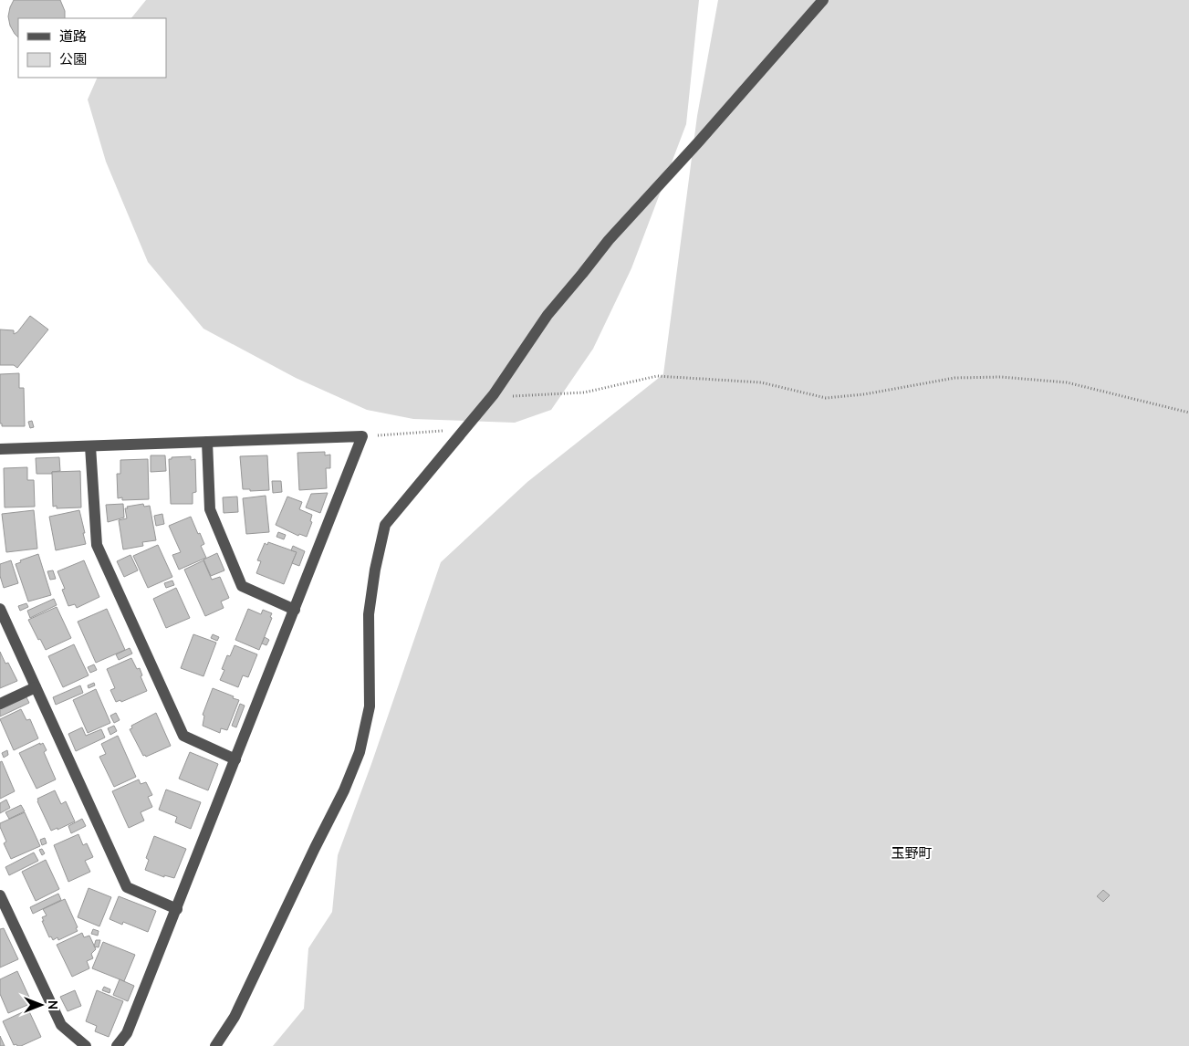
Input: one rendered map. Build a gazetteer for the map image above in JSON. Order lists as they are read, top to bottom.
{
  "districts": ["玉野町"],
  "legend": ["道路", "公園"],
  "north": "right"
}
